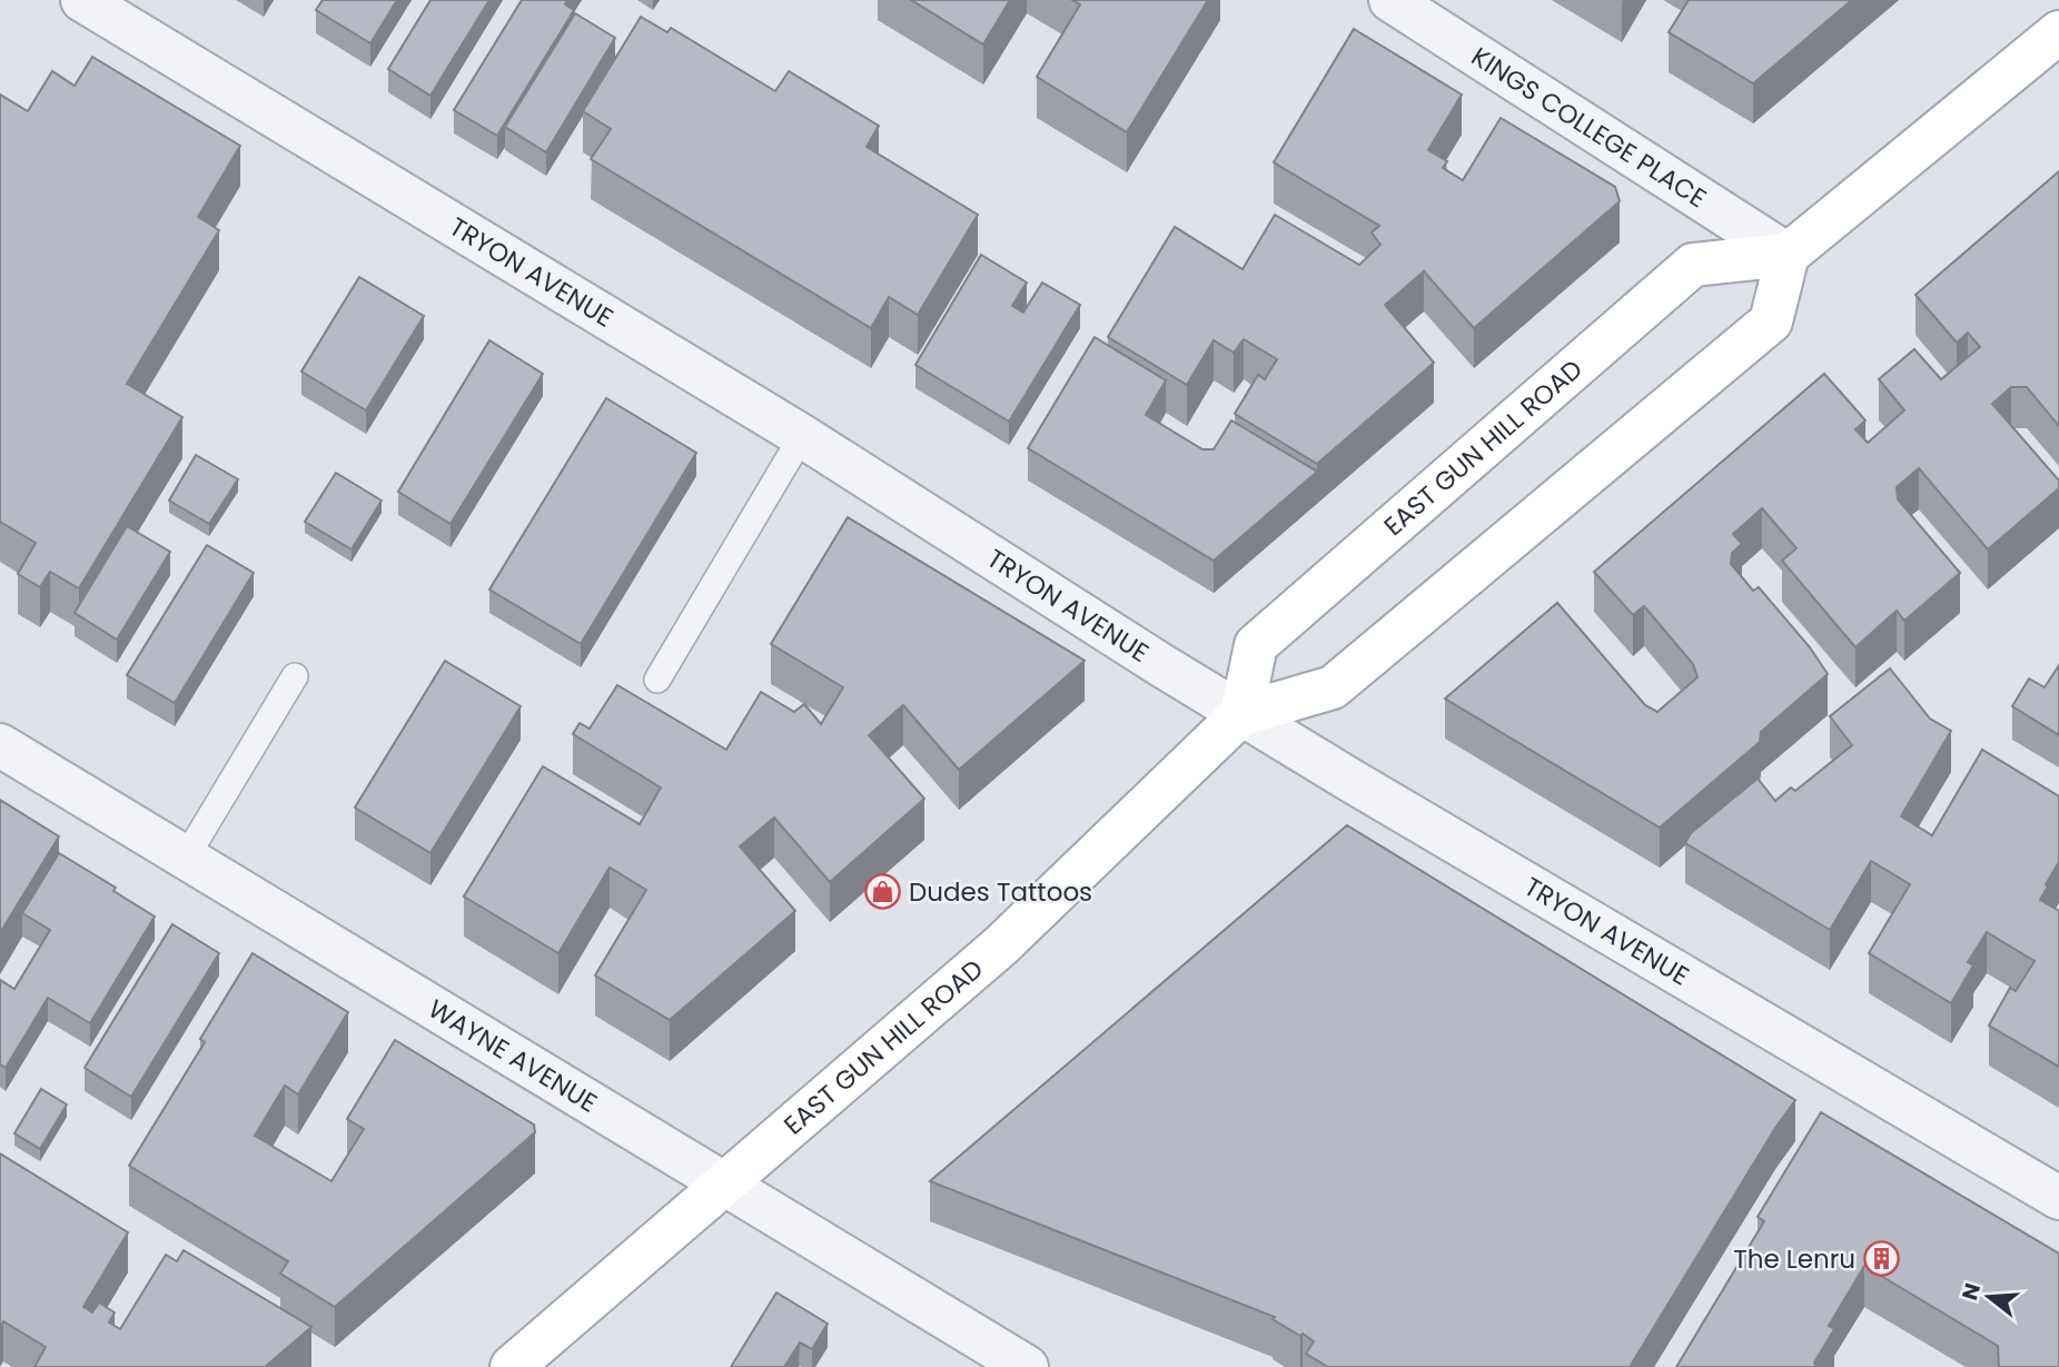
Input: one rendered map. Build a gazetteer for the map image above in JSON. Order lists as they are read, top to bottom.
{
  "streets": {
    "main road": ["EAST GUN HILL ROAD"],
    "street": ["KINGS COLLEGE PLACE", "TRYON AVENUE", "WAYNE AVENUE"]
  },
  "crossings": [
    ["KINGS COLLEGE PLACE", "EAST GUN HILL ROAD"],
    ["TRYON AVENUE", "EAST GUN HILL ROAD"],
    ["EAST GUN HILL ROAD", "WAYNE AVENUE"]
  ],
  "places": {
    "shop": ["Dudes Tattoos"],
    "building": ["The Lenru"]
  },
  "north": "left"
}
